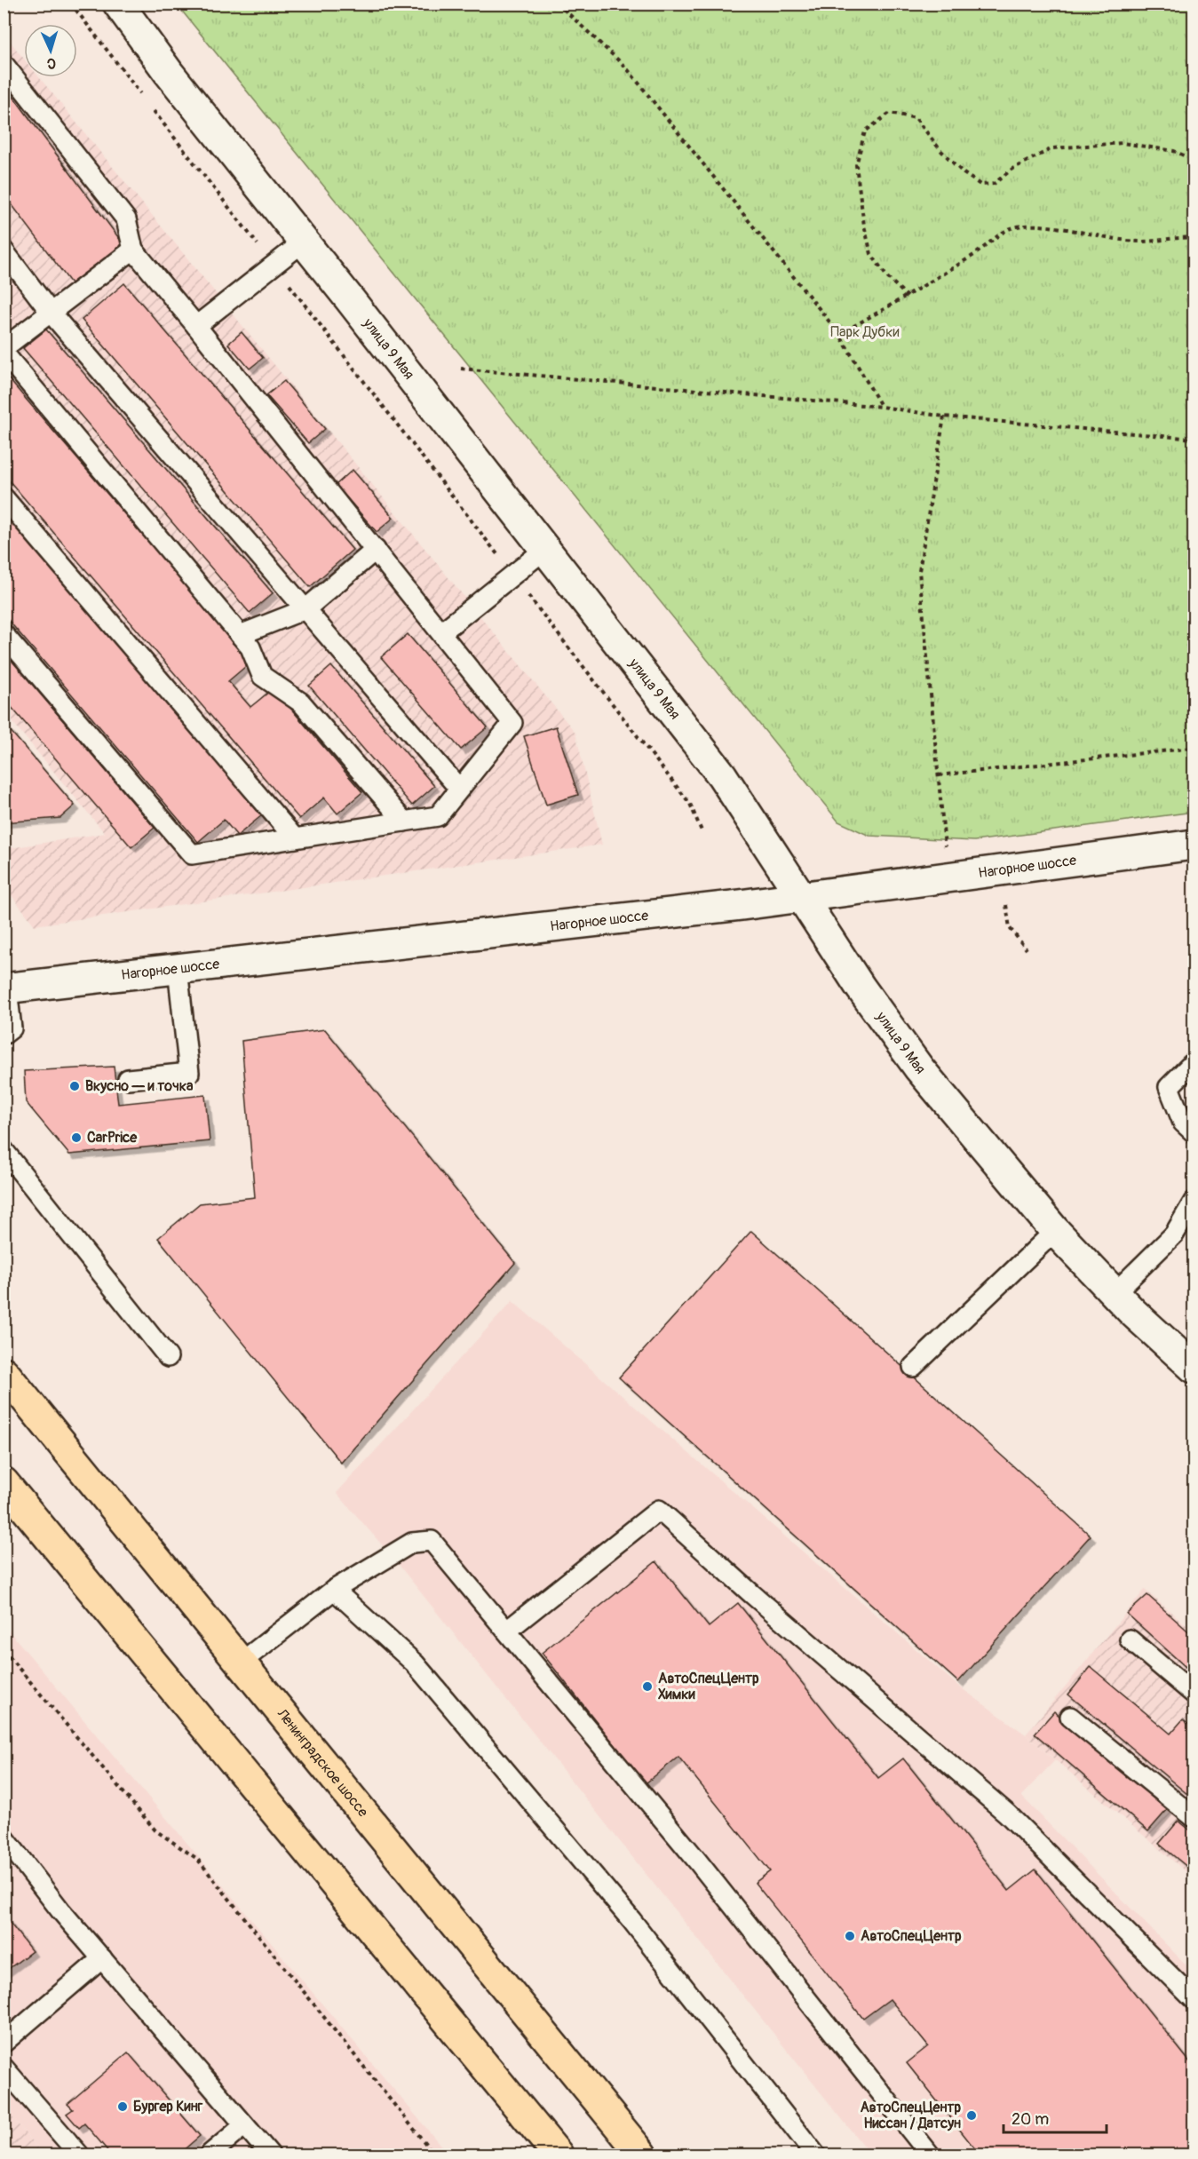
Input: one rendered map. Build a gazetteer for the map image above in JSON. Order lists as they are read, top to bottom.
{
  "streets": {
    "highway": ["Ленинградское шоссе"],
    "main road": ["улица 9 Мая", "Нагорное шоссе"]
  },
  "crossings": [
    ["улица 9 Мая", "Нагорное шоссе"]
  ],
  "parks": ["Парк Дубки"],
  "places": [
    "Вкусно — и точка",
    "CarPrice",
    "АвтоСпецЦентр Химки",
    "АвтоСпецЦентр",
    "Бургер Кинг",
    "АвтоСпецЦентр Ниссан / Датсун"
  ],
  "scale_bar": "20 m",
  "north": "bottom"
}
